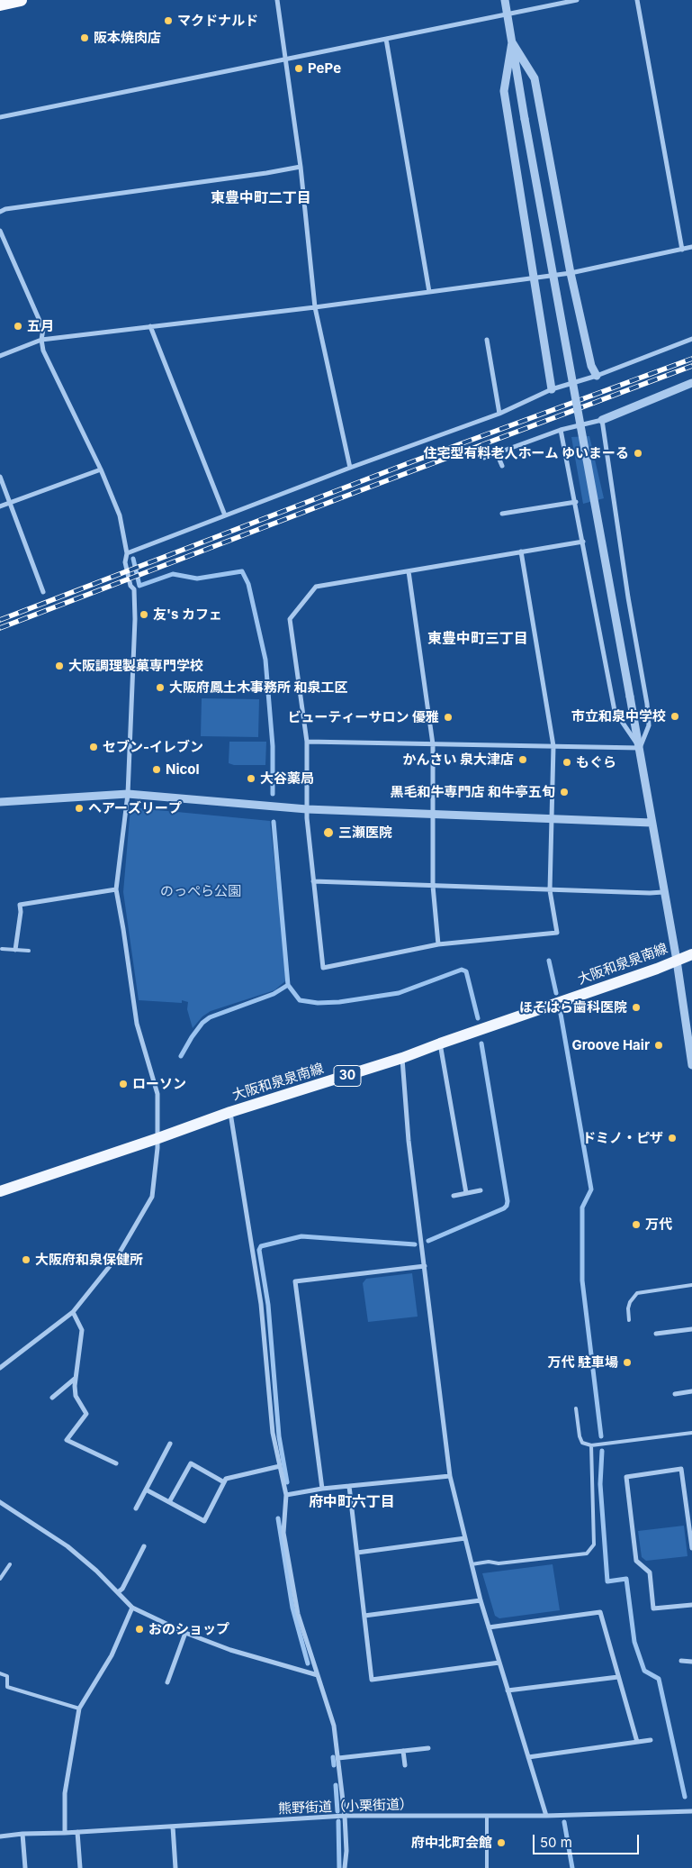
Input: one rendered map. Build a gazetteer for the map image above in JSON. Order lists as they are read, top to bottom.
{
  "streets": {
    "main road": ["大阪和泉泉南線", "30"],
    "street": ["熊野街道（小栗街道）"]
  },
  "districts": ["東豊中町二丁目", "東豊中町三丁目", "府中町六丁目"],
  "parks": ["のっぺら公園"],
  "places": [
    "マクドナルド",
    "阪本焼肉店",
    "PePe",
    "五月",
    "住宅型有料老人ホーム ゆいまーる",
    "友's カフェ",
    "大阪調理製菓専門学校",
    "大阪府鳳土木事務所 和泉工区",
    "市立和泉中学校",
    "ビューティーサロン 優雅",
    "セブン-イレブン",
    "かんさい 泉大津店",
    "もぐら",
    "Nicol",
    "大谷薬局",
    "黒毛和牛専門店 和牛亭五旬",
    "ヘアーズリープ",
    "三瀬医院",
    "ほそはら歯科医院",
    "Groove Hair",
    "ローソン",
    "ドミノ・ピザ",
    "万代",
    "大阪府和泉保健所",
    "万代 駐車場",
    "おのショップ",
    "府中北町会館"
  ],
  "scale_bar": "50 m"
}
